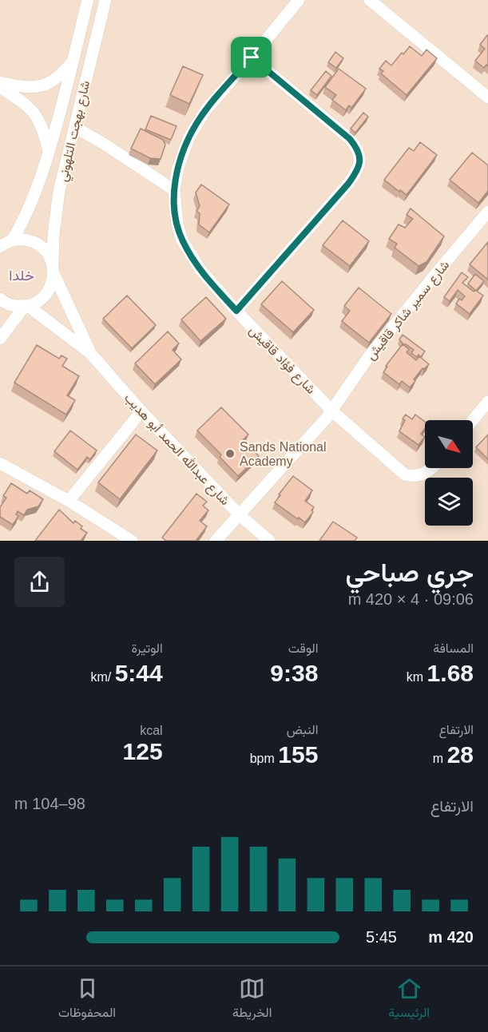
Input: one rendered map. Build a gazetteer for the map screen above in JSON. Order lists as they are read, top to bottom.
{
  "streets": {
    "street": [
      "شارع بهجت التلهوني",
      "شارع سمير شاكر قاقيش",
      "شارع فؤاد قاقيش",
      "شارع عبدالله الحمد أبو هديب"
    ]
  },
  "crossings": [
    ["شارع بهجت التلهوني", "شارع عبدالله الحمد أبو هديب"],
    ["شارع سمير شاكر قاقيش", "شارع فؤاد قاقيش"],
    ["شارع سمير شاكر قاقيش", "شارع عبدالله الحمد أبو هديب"]
  ],
  "districts": ["خلدا"],
  "places": ["Sands National Academy"],
  "north": "bottom right",
  "page": {
    "heading": ["جري صباحي", "09:06 · 4 × 420 m"],
    "stats": [
      ["المسافة", "1.68 km"],
      ["الوقت", "9:38"],
      ["الوتيرة", "5:44 /km"],
      ["الارتفاع", "28 m"],
      ["النبض", "155 bpm"],
      ["kcal", "125"]
    ],
    "chart": ["الارتفاع", "98–104 m"],
    "list": [
      {
        "name": "420 m",
        "note": "5:45"
      }
    ],
    "tabs": ["الرئيسية", "الخريطة", "المحفوظات"]
  }
}
